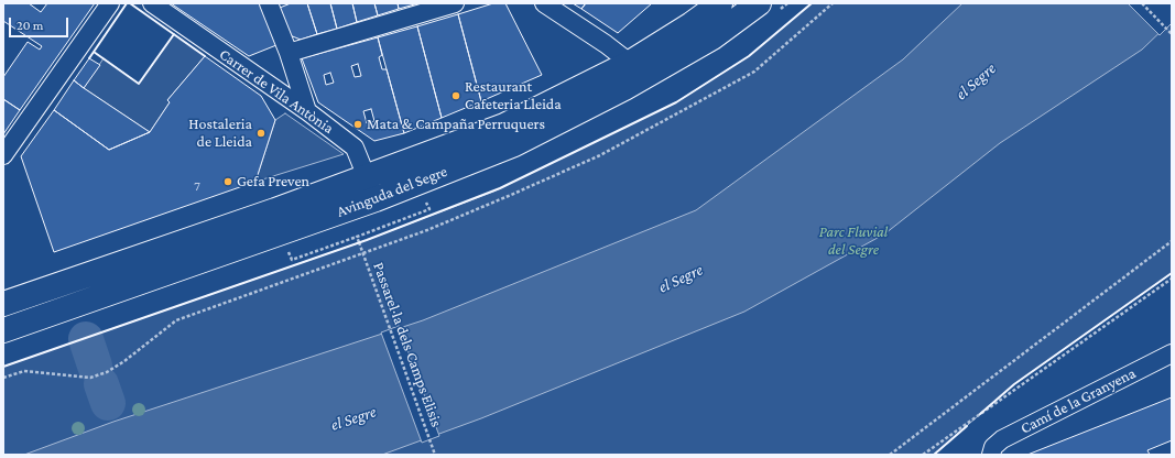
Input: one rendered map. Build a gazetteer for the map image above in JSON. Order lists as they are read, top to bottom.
{
  "streets": {
    "main road": ["Avinguda del Segre"],
    "street": ["Carrer de Vila Antònia", "Camí de la Granyena"],
    "path": ["Passarel·la dels Camps Elisis"]
  },
  "crossings": [
    ["Carrer de Vila Antònia", "Avinguda del Segre"]
  ],
  "water": ["el Segre"],
  "parks": ["Parc Fluvial del Segre"],
  "places": [
    "Restaurant Cafeteria Lleida",
    "Mata & Campaña Perruquers",
    "Hostaleria de Lleida",
    "Gefa Preven"
  ],
  "house_numbers": ["7"],
  "scale_bar": "20 m"
}
